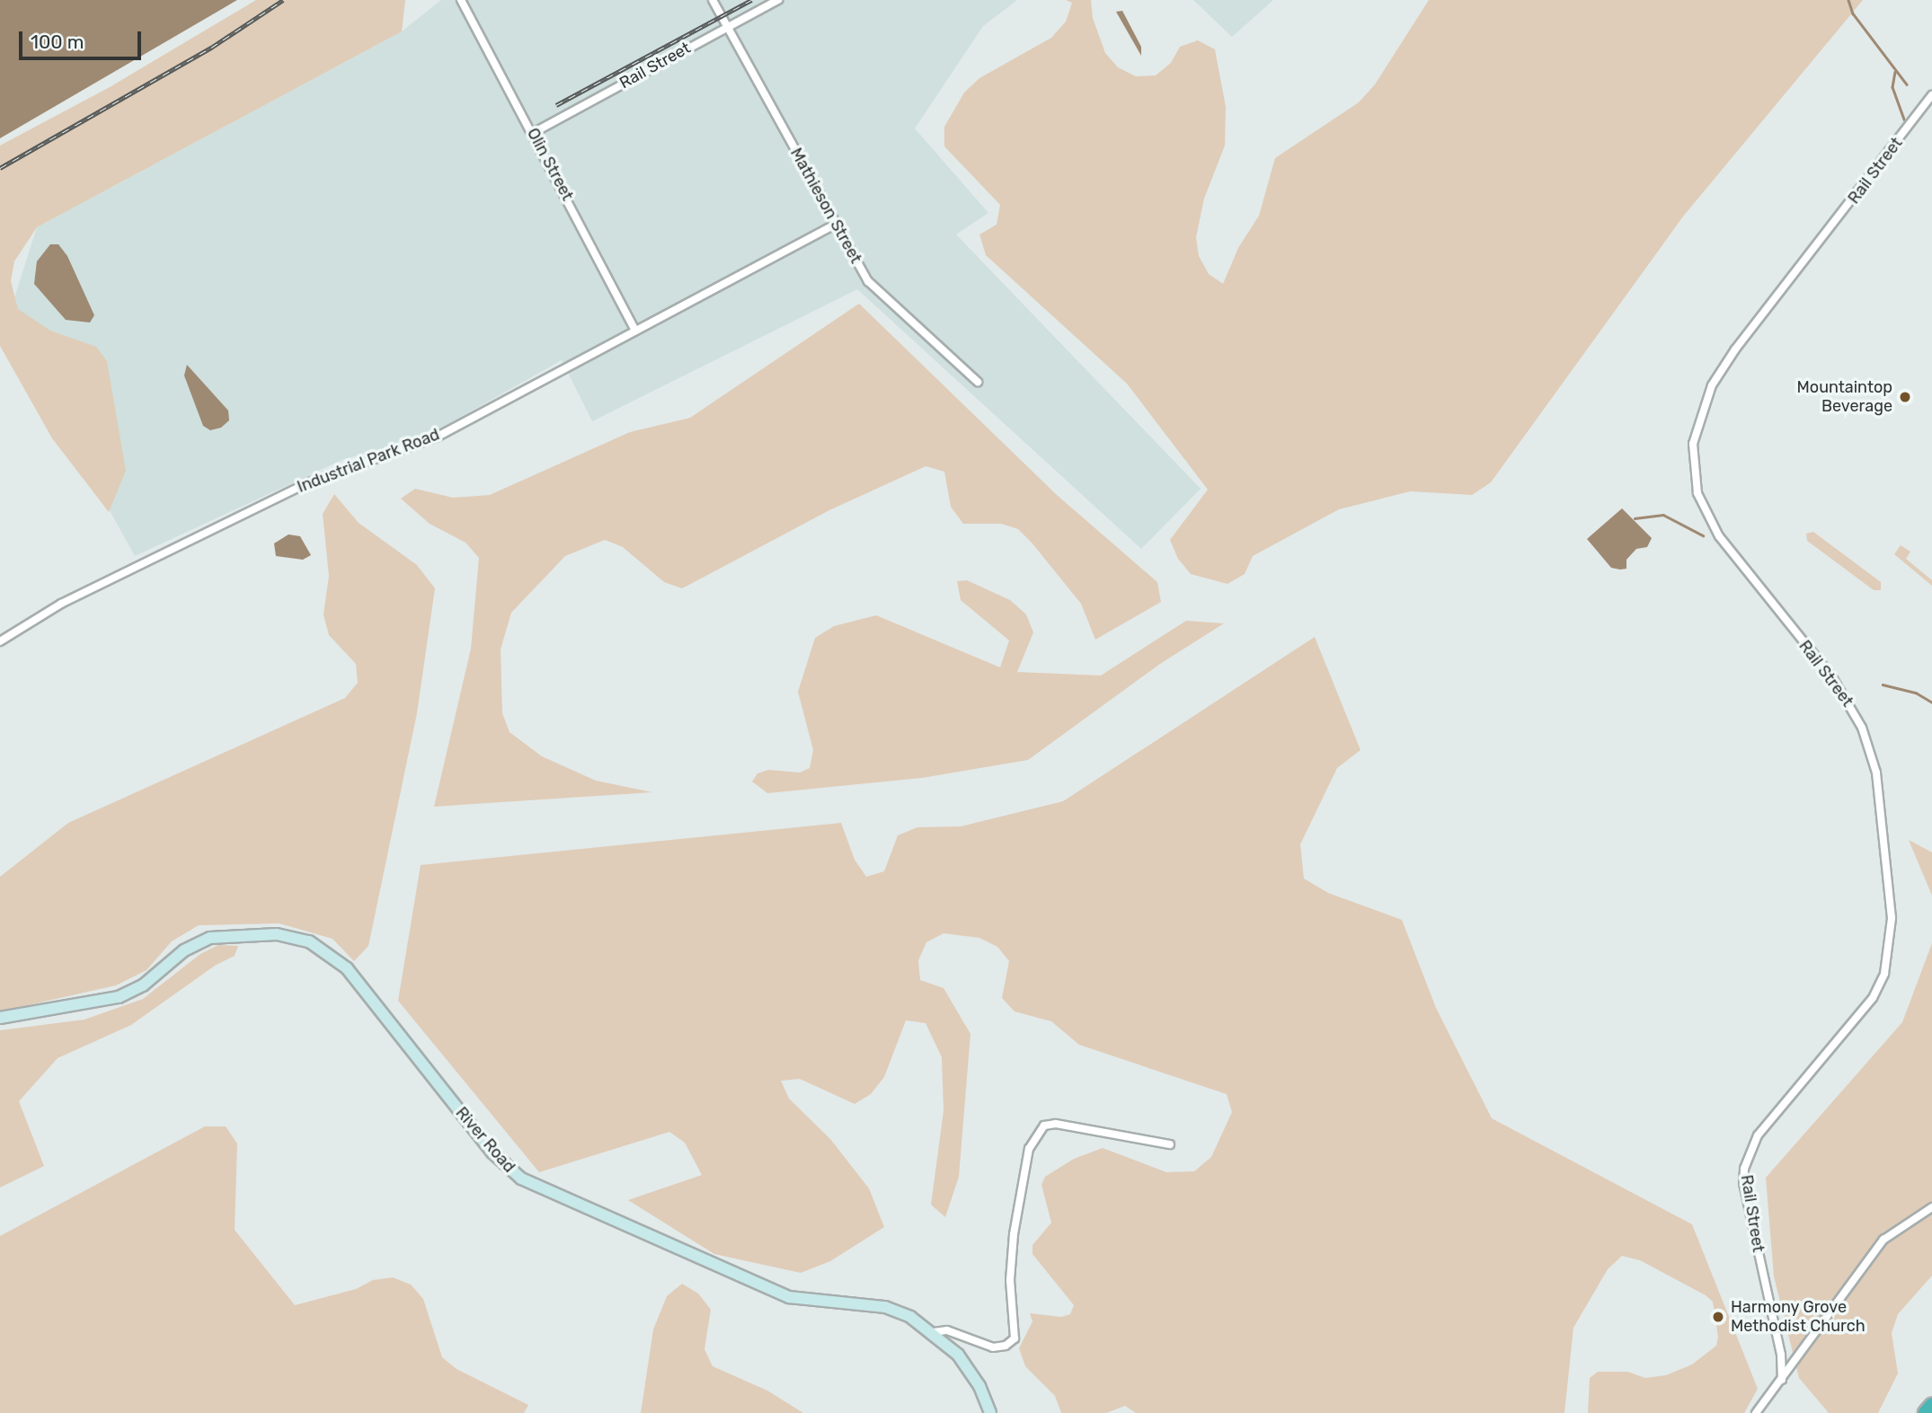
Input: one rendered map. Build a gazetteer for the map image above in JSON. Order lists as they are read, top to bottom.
{
  "streets": {
    "street": [
      "Rail Street",
      "Olin Street",
      "Mathieson Street",
      "Industrial Park Road",
      "River Road"
    ]
  },
  "crossings": [
    ["Rail Street", "Olin Street"],
    ["Rail Street", "Mathieson Street"],
    ["Olin Street", "Industrial Park Road"],
    ["Mathieson Street", "Industrial Park Road"]
  ],
  "places": ["Mountaintop Beverage", "Harmony Grove Methodist Church"],
  "scale_bar": "100 m"
}
